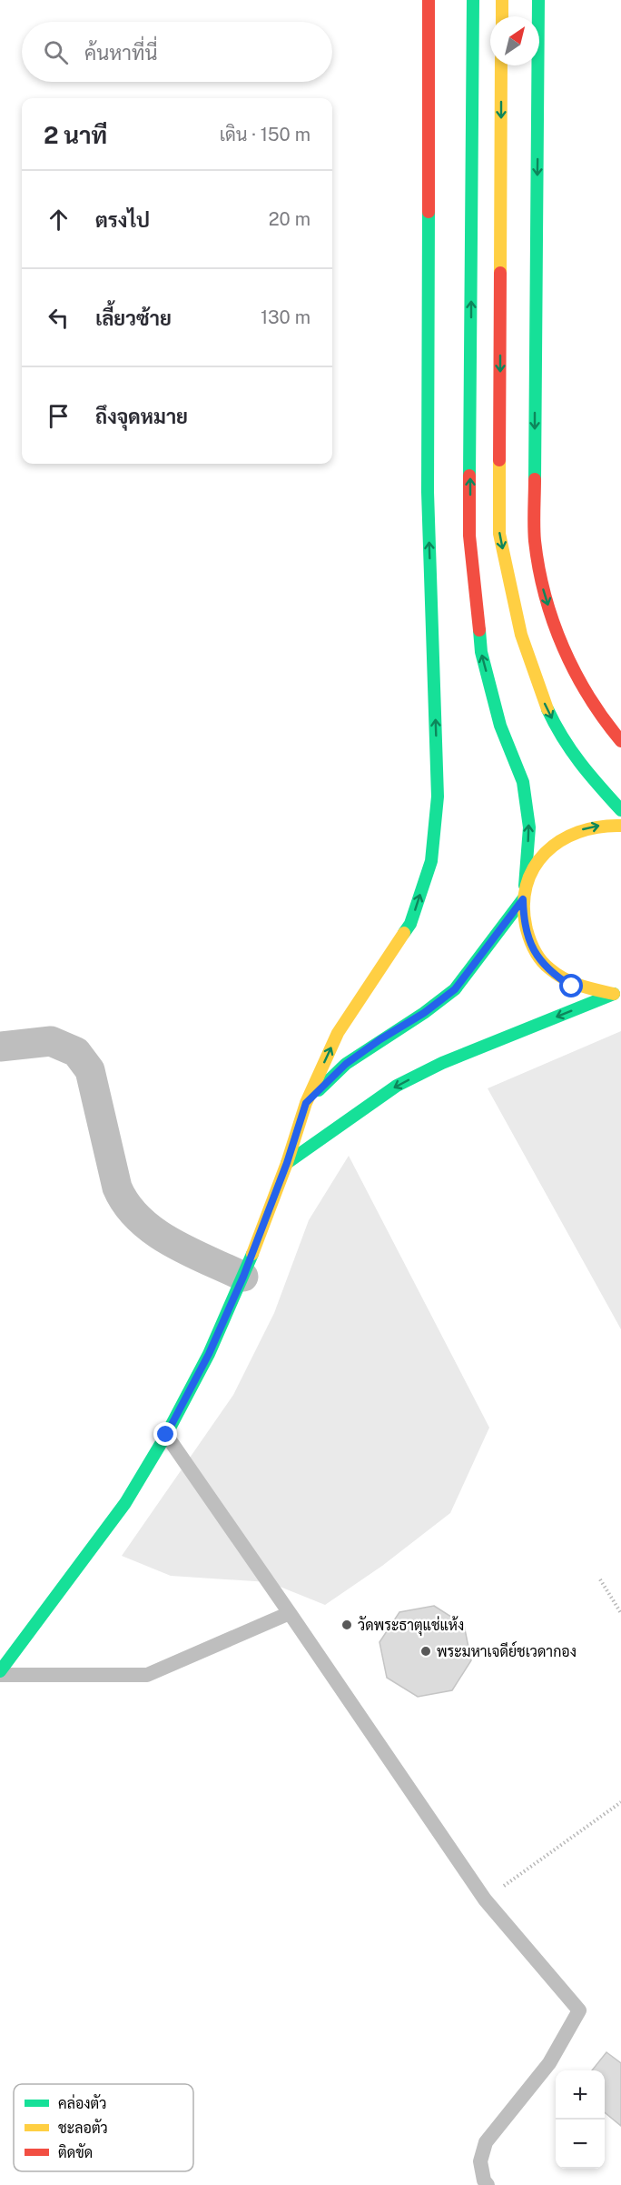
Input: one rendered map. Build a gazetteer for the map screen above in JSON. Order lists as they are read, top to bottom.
{
  "places": ["วัดพระธาตุแช่แห้ง", "พระมหาเจดีย์ชเวดากอง"],
  "legend": ["คล่องตัว", "ชะลอตัว", "ติดขัด"],
  "north": "top right",
  "page": {
    "search": "ค้นหาที่นี่",
    "heading": ["2 นาที", "เดิน · 150 m"],
    "list": [
      ["ตรงไป", "20 m"],
      ["เลี้ยวซ้าย", "130 m"],
      "ถึงจุดหมาย"
    ],
    "map_buttons": ["+", "−"]
  }
}
